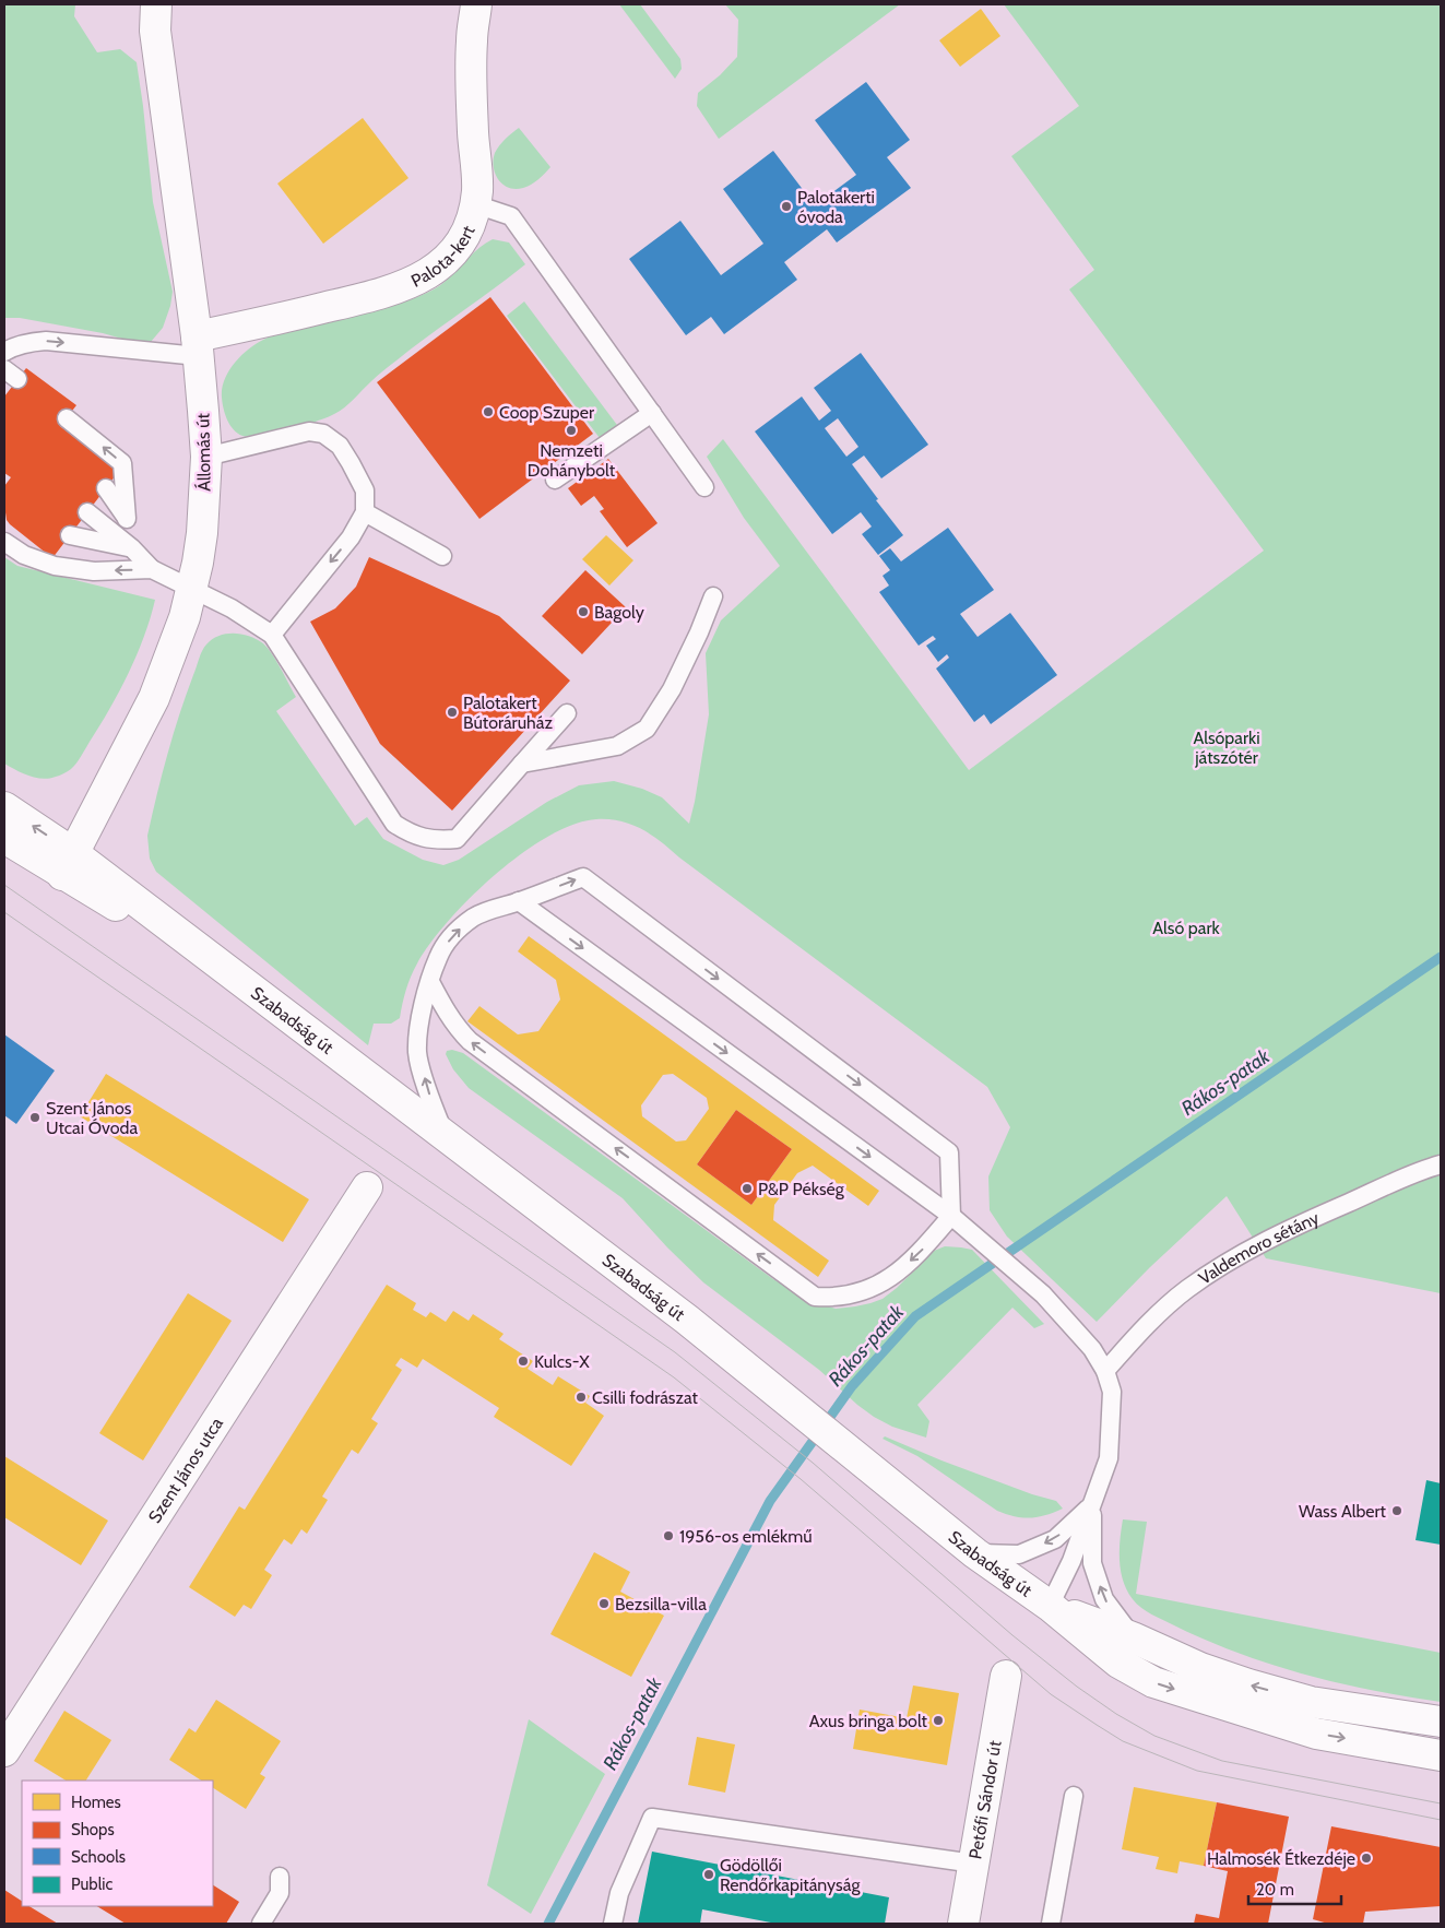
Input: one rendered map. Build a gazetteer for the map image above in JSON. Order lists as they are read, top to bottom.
{
  "streets": {
    "main road": [
      "Palota-kert",
      "Állomás út",
      "Szabadság út",
      "Szent János utca",
      "Petőfi Sándor út"
    ],
    "lane": ["Valdemoro sétány"]
  },
  "crossings": [
    ["Palota-kert", "Állomás út"],
    ["Állomás út", "Szabadság út"]
  ],
  "water": ["Rákos-patak"],
  "parks": ["Alsóparki játszótér", "Alsó park"],
  "places": [
    "Palotakerti óvoda",
    "Coop Szuper",
    "Nemzeti Dohánybolt",
    "Bagoly",
    "Palotakert Bútoráruház",
    "Szent János Utcai Óvoda",
    "P&P Pékség",
    "Kulcs-X",
    "Csilli fodrászat",
    "Wass Albert",
    "1956-os emlékmű",
    "Bezsilla-villa",
    "Axus bringa bolt",
    "Halmosék Étkezdéje",
    "Gödöllői Rendőrkapitányság"
  ],
  "legend": [
    "Homes",
    "Shops",
    "Schools",
    "Public"
  ],
  "scale_bar": "20 m"
}
